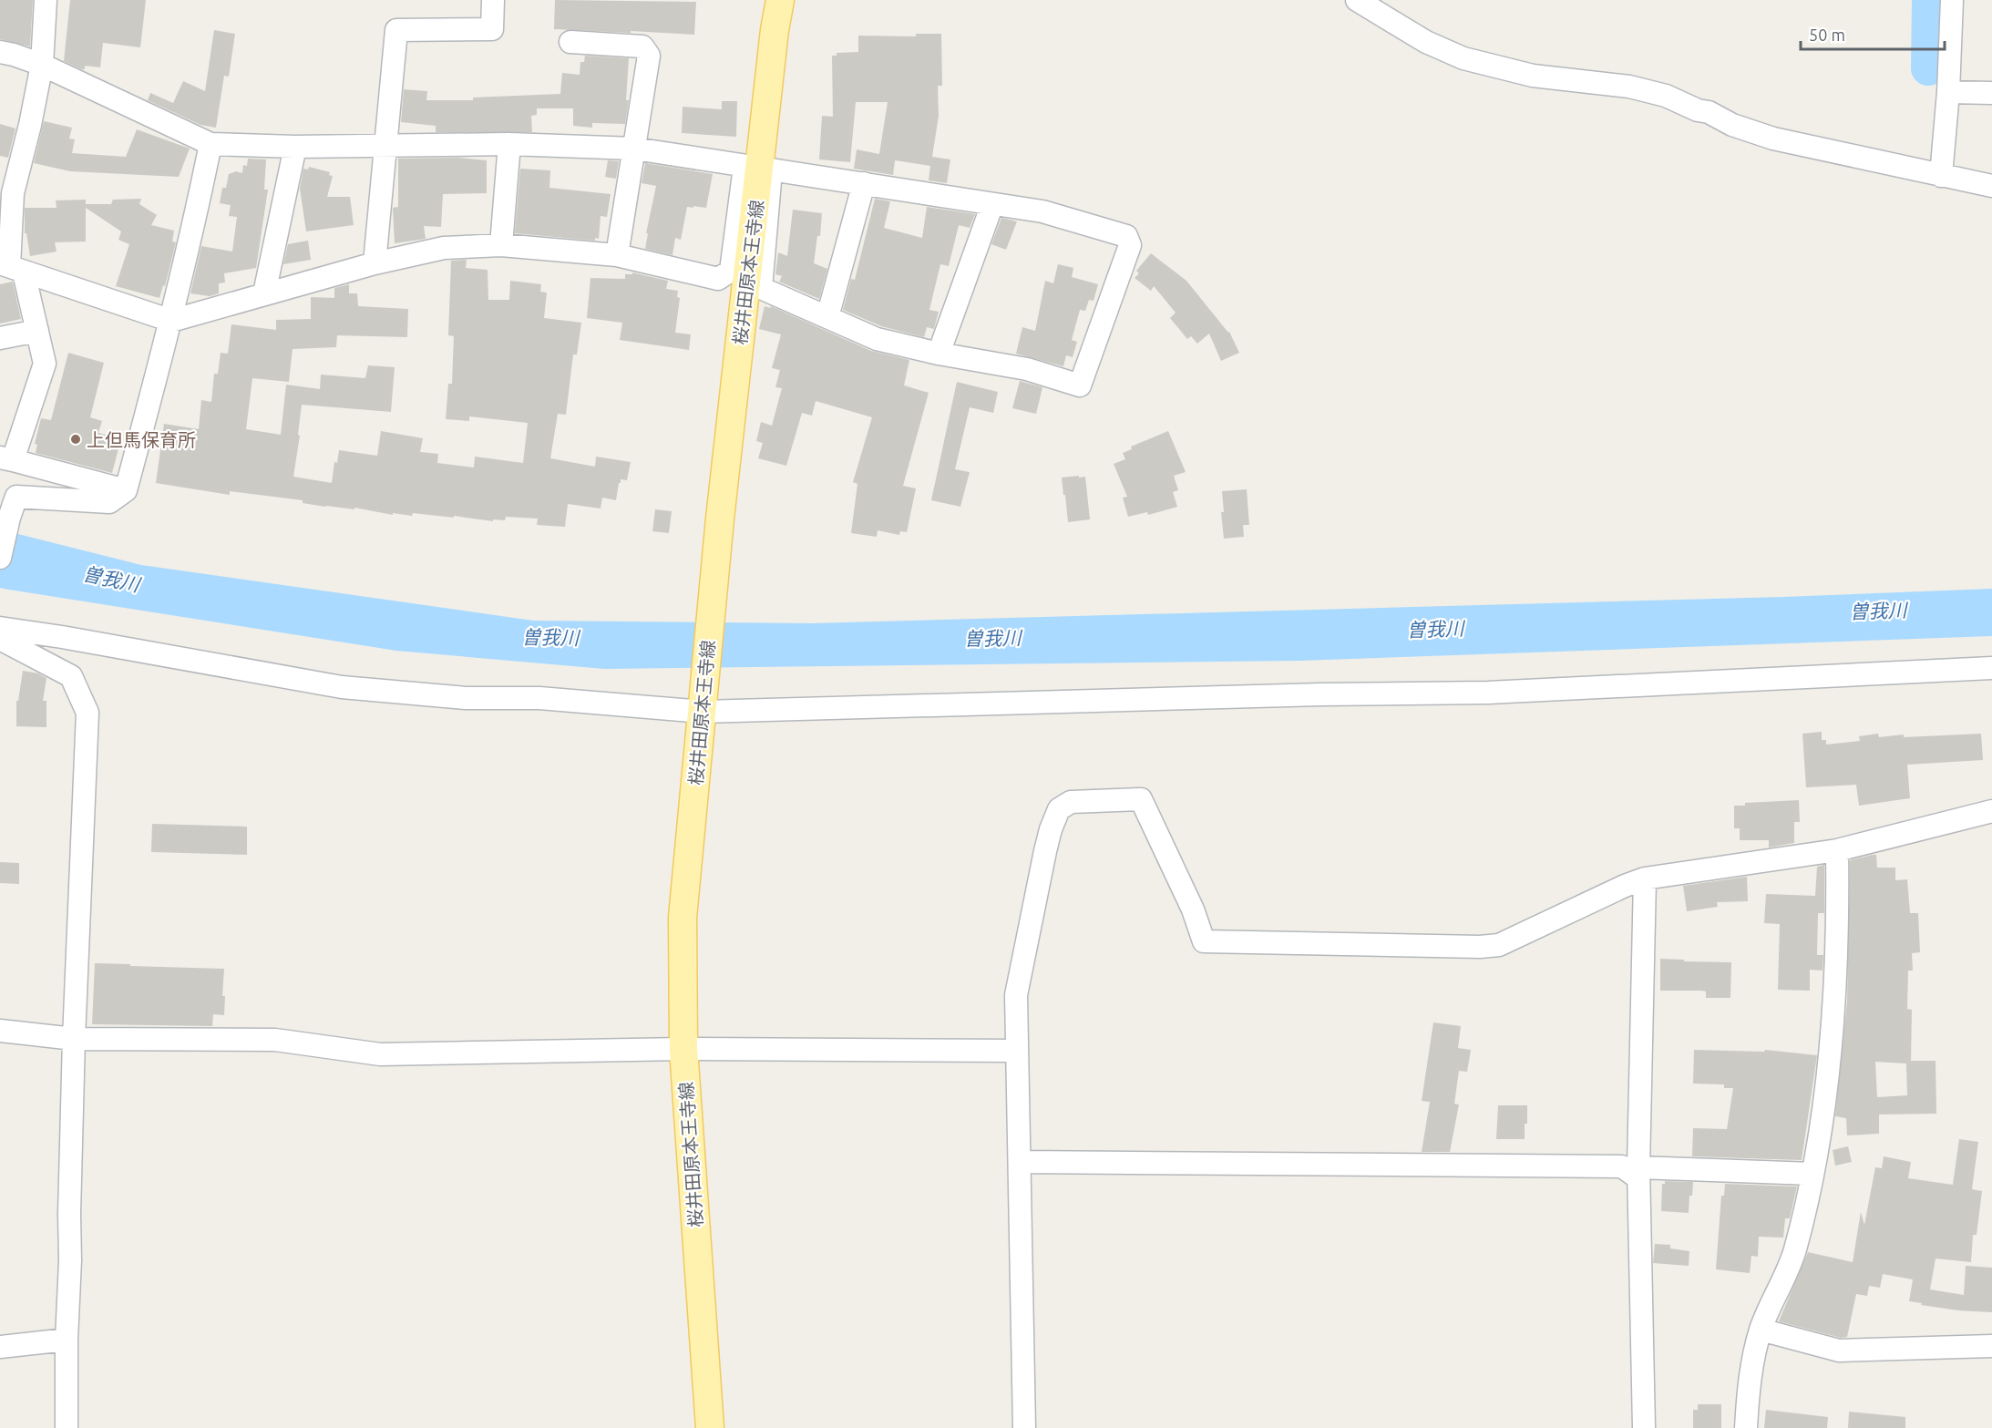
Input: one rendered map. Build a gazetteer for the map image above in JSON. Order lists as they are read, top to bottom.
{
  "streets": {
    "main road": ["桜井田原本王寺線"]
  },
  "water": ["曽我川"],
  "places": ["上但馬保育所"],
  "scale_bar": "50 m"
}
